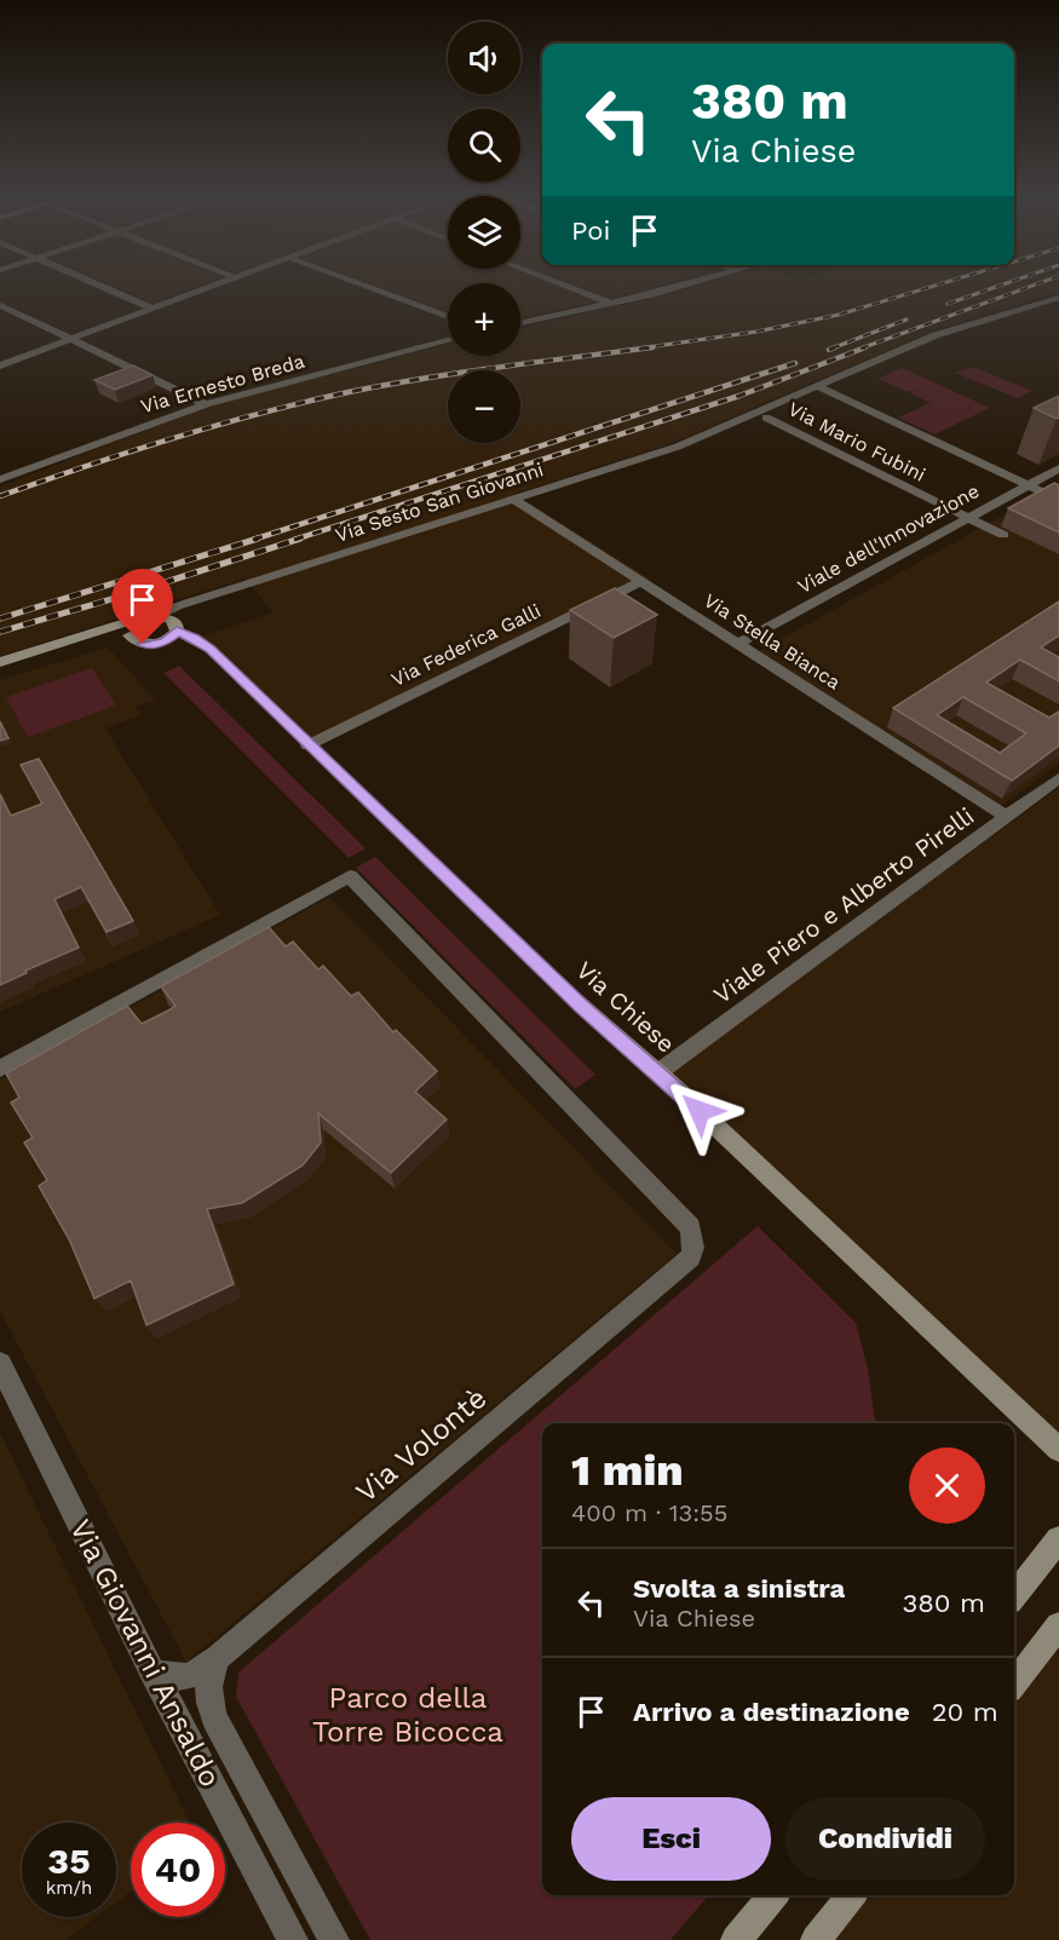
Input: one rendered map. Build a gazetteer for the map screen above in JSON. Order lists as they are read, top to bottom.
{
  "streets": {
    "street": [
      "Via Ernesto Breda",
      "Via Mario Fubini",
      "Via Sesto San Giovanni",
      "Viale dell'Innovazione",
      "Via Stella Bianca",
      "Via Federica Galli",
      "Viale Piero e Alberto Pirelli",
      "Via Chiese",
      "Via Volontè",
      "Via Giovanni Ansaldo"
    ]
  },
  "crossings": [
    ["Via Mario Fubini", "Via Sesto San Giovanni"],
    ["Via Mario Fubini", "Viale dell'Innovazione"],
    ["Via Sesto San Giovanni", "Via Stella Bianca"],
    ["Via Sesto San Giovanni", "Via Chiese"],
    ["Viale dell'Innovazione", "Via Stella Bianca"],
    ["Via Stella Bianca", "Via Federica Galli"],
    ["Via Stella Bianca", "Viale Piero e Alberto Pirelli"],
    ["Via Federica Galli", "Via Chiese"],
    ["Viale Piero e Alberto Pirelli", "Via Chiese"],
    ["Via Volontè", "Via Giovanni Ansaldo"]
  ],
  "parks": ["Parco della Torre Bicocca"],
  "page": {
    "map_buttons": ["+", "−"],
    "turn": ["380 m", "Via Chiese"],
    "then": "Poi",
    "heading": ["1 min", "400 m · 13:55"],
    "list": [
      {
        "name": "Svolta a sinistra",
        "note": "Via Chiese",
        "value": "380 m"
      },
      {
        "name": "Arrivo a destinazione",
        "value": "20 m"
      }
    ],
    "buttons": ["Esci", "Condividi"],
    "speed": "35 km/h",
    "limit": "40"
  }
}
